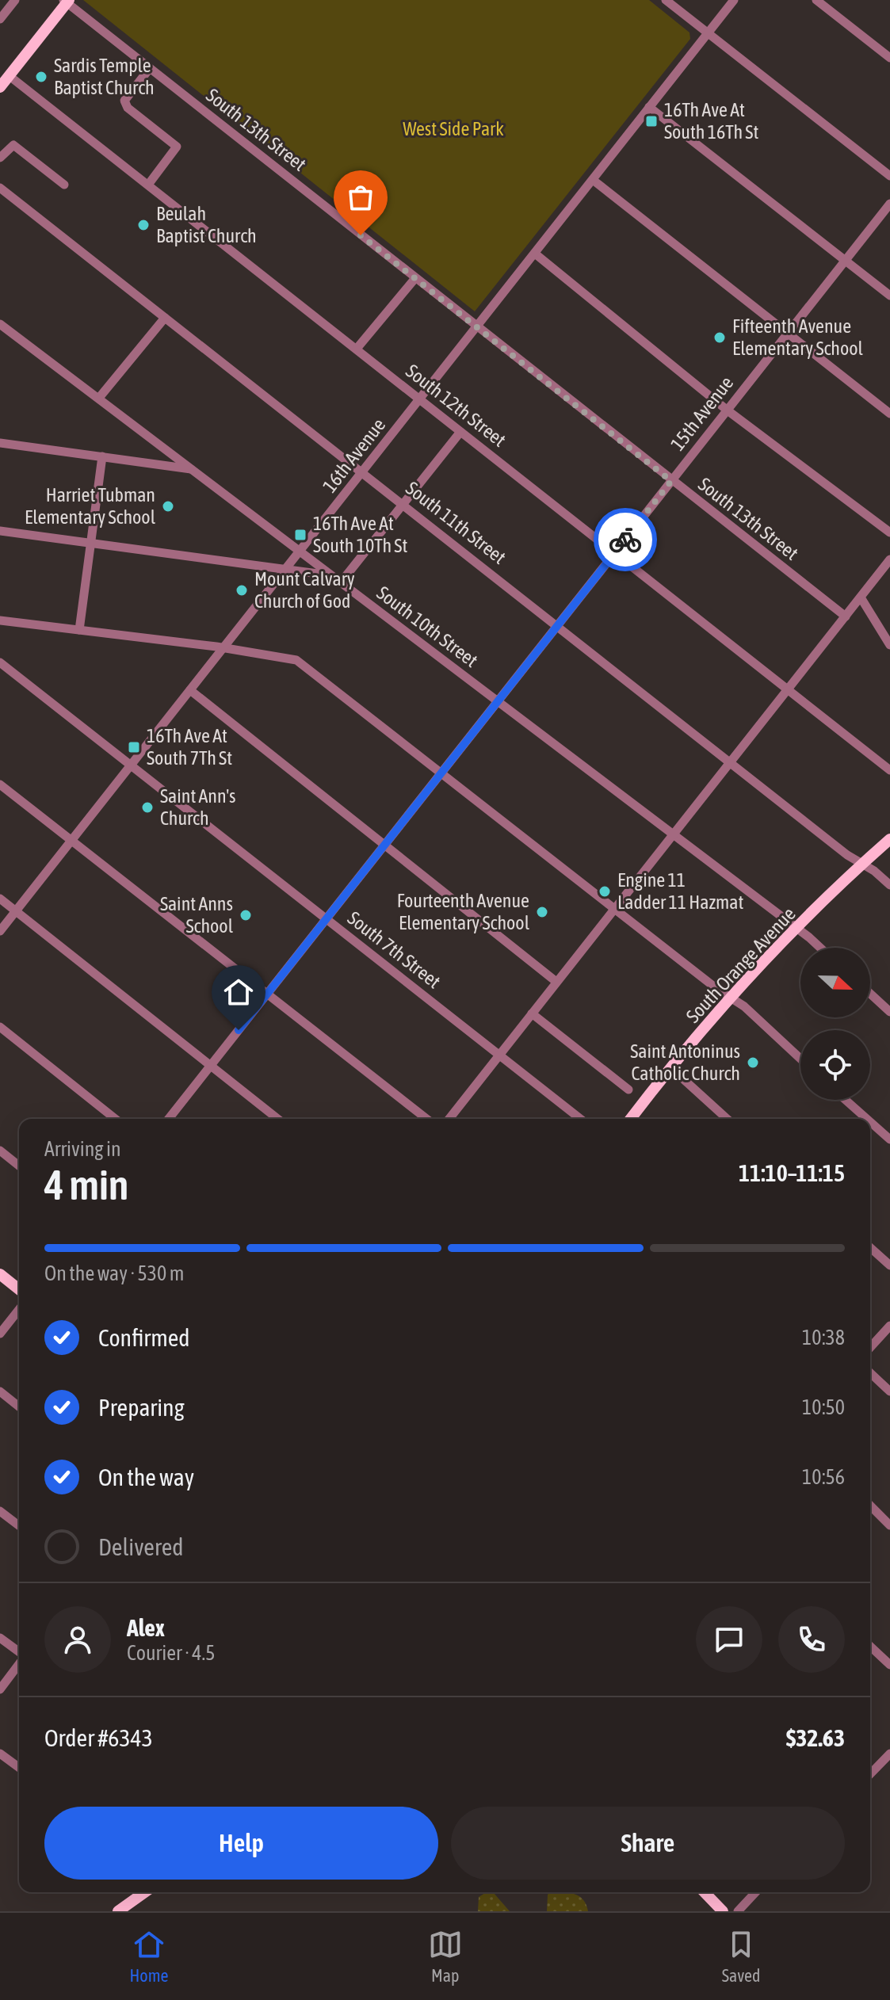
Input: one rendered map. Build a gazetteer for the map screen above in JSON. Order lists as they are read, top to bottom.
{
  "streets": {
    "main road": ["South Orange Avenue"],
    "street": [
      "South 13th Street",
      "South 12th Street",
      "15th Avenue",
      "16th Avenue",
      "South 11th Street",
      "South 10th Street",
      "South 7th Street"
    ]
  },
  "crossings": [
    ["South 13th Street", "15th Avenue"],
    ["South 13th Street", "16th Avenue"],
    ["South 12th Street", "15th Avenue"],
    ["South 12th Street", "16th Avenue"],
    ["15th Avenue", "South 11th Street"],
    ["15th Avenue", "South 10th Street"],
    ["15th Avenue", "South 7th Street"],
    ["16th Avenue", "South 11th Street"],
    ["16th Avenue", "South 10th Street"],
    ["16th Avenue", "South 7th Street"],
    ["South 11th Street", "South Orange Avenue"],
    ["South 10th Street", "South Orange Avenue"]
  ],
  "parks": ["West Side Park"],
  "places": {
    "other": [
      "Sardis Temple Baptist Church",
      "Beulah Baptist Church",
      "Fifteenth Avenue Elementary School",
      "Harriet Tubman Elementary School",
      "Mount Calvary Church of God",
      "Saint Ann's Church",
      "Engine 11 Ladder 11 Hazmat",
      "Fourteenth Avenue Elementary School",
      "Saint Anns School",
      "Saint Antoninus Catholic Church"
    ],
    "transit": ["16Th Ave At South 16Th St", "16Th Ave At South 10Th St", "16Th Ave At South 7Th St"]
  },
  "north": "right",
  "page": {
    "heading": ["4 min", "Arriving in", "11:10–11:15"],
    "panel": [
      "Alex",
      "Courier · 4.5",
      "Order #6343",
      "$32.63"
    ],
    "bar": "On the way · 530 m",
    "list": [
      ["Confirmed", "10:38"],
      ["Preparing", "10:50"],
      ["On the way", "10:56"],
      "Delivered"
    ],
    "buttons": ["Help", "Share"],
    "tabs": ["Home", "Map", "Saved"]
  }
}
